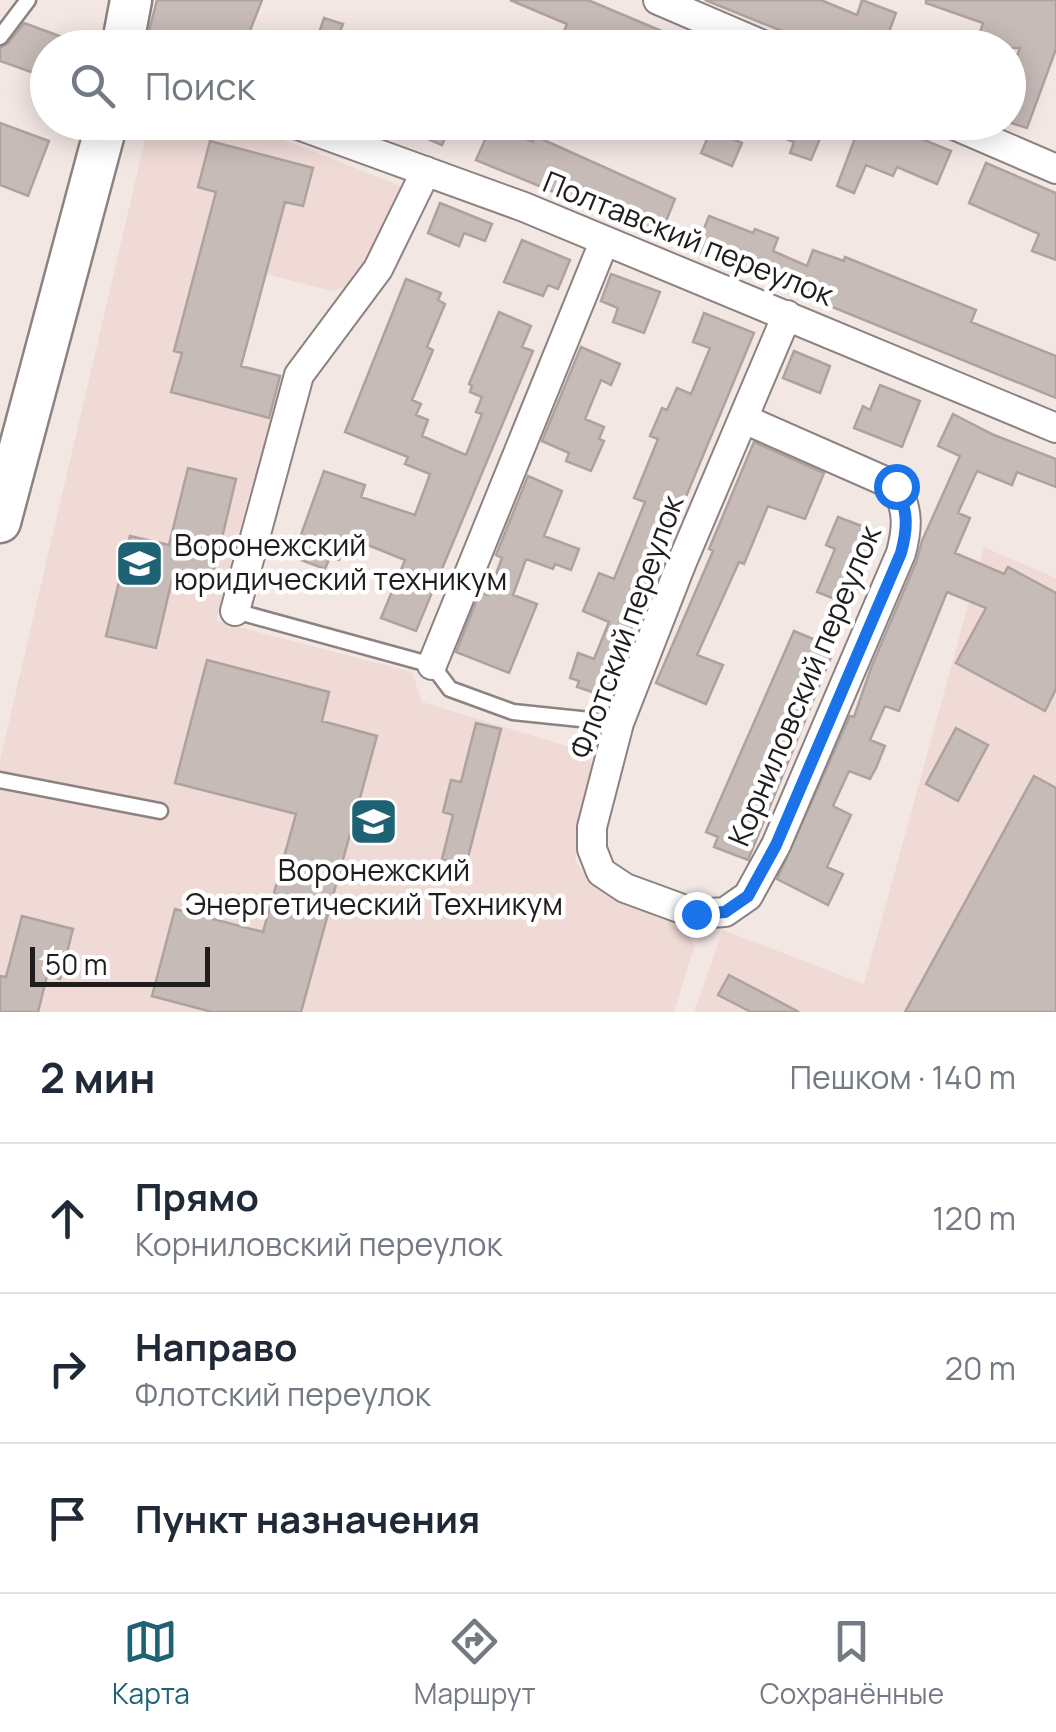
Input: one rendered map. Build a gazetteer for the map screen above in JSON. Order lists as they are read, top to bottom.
{
  "streets": {
    "street": ["Полтавский переулок", "Флотский переулок", "Корниловский переулок"]
  },
  "crossings": [
    ["Полтавский переулок", "Флотский переулок"],
    ["Флотский переулок", "Корниловский переулок"]
  ],
  "places": {
    "school or university": ["Воронежский юридический техникум", "Воронежский Энергетический Техникум"]
  },
  "scale_bar": "50 m",
  "page": {
    "search": "Поиск",
    "scale": "50 m",
    "heading": ["2 мин", "Пешком · 140 m"],
    "list": [
      ["Прямо", "Корниловский переулок", "120 m"],
      ["Направо", "Флотский переулок", "20 m"],
      "Пункт назначения"
    ],
    "nav": ["Карта", "Маршрут", "Сохранённые"]
  }
}
